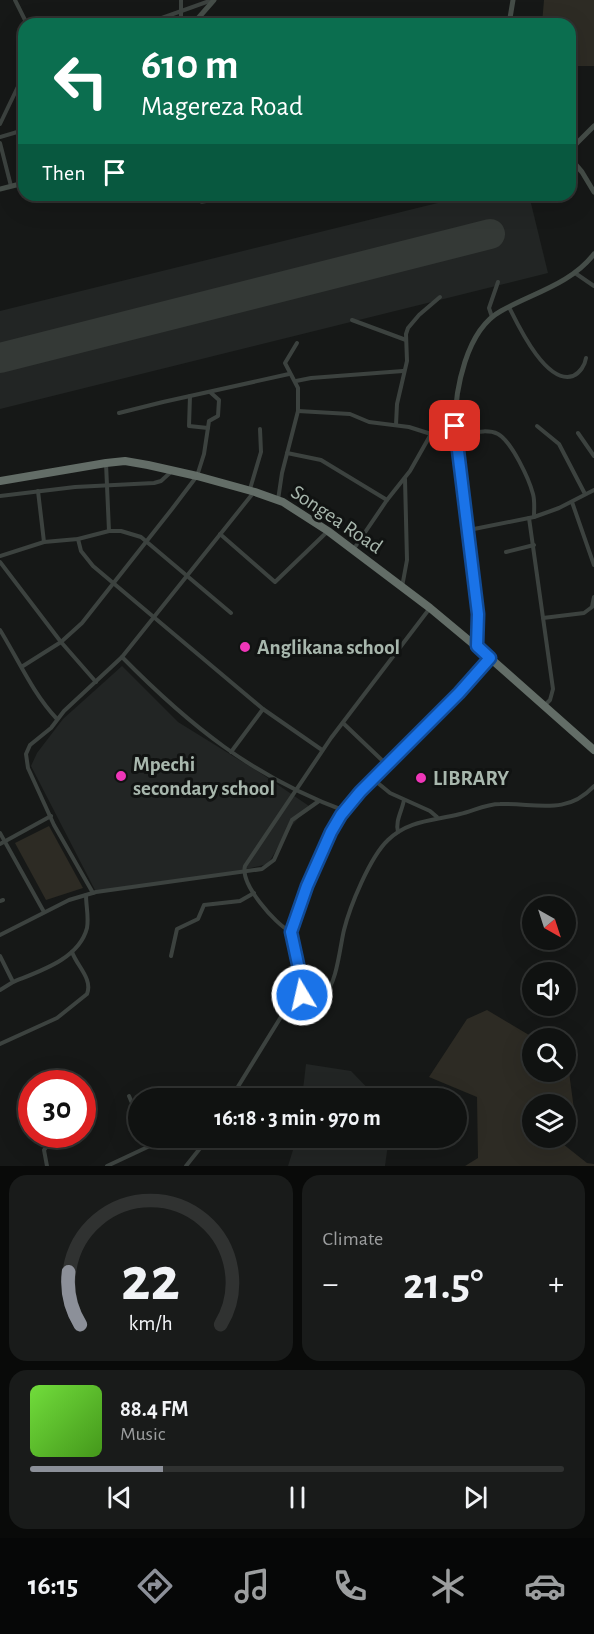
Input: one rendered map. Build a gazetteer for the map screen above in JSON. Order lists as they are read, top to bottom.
{
  "streets": {
    "highway": ["Songea Road"]
  },
  "places": ["Anglikana school", "Mpechi secondary school", "LIBRARY"],
  "north": "bottom right",
  "page": {
    "turn": ["610 m", "Magereza Road"],
    "then": "Then",
    "limit": "30",
    "trip": "16:18 · 3 min · 970 m",
    "tile": "Climate",
    "heat": ["−", "21.5°", "+"],
    "song": ["88.4 FM", "Music"],
    "tabs": "16:15",
    "gauge": ["22", "km/h"]
  }
}
